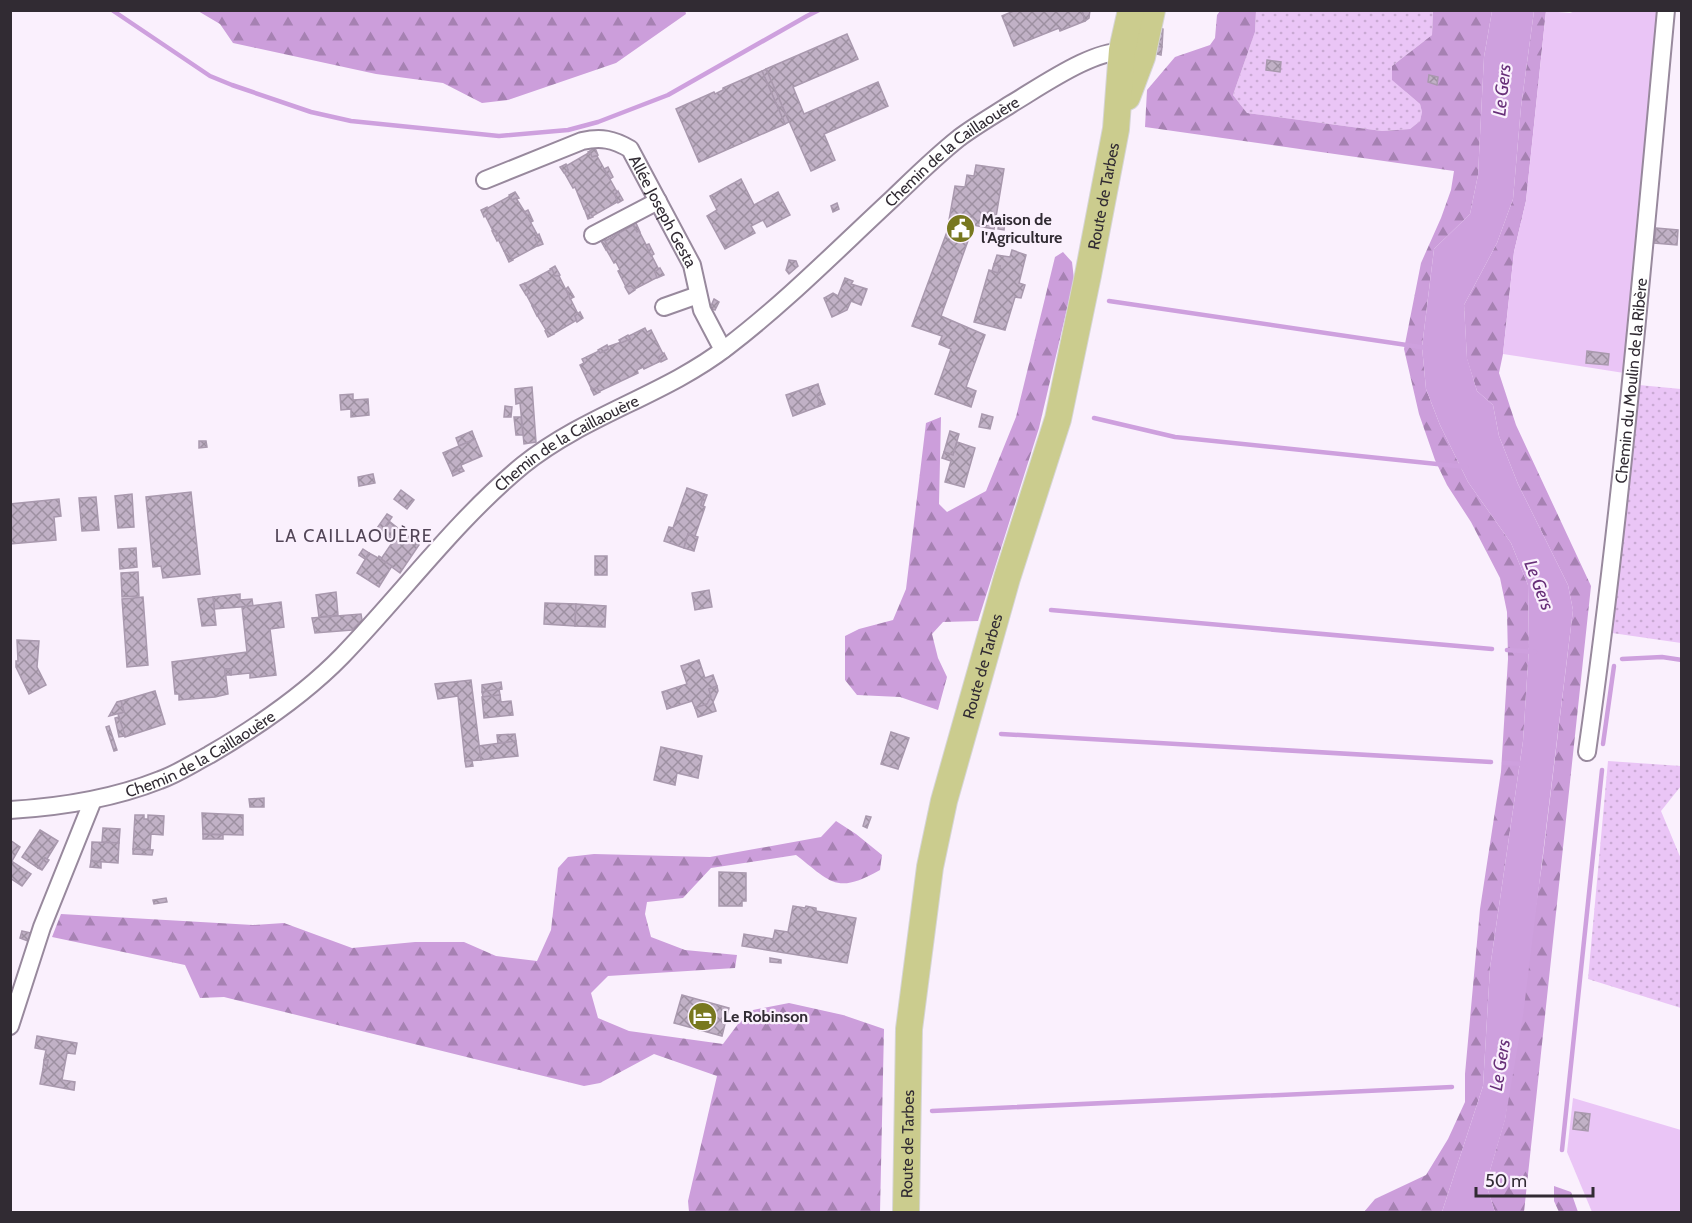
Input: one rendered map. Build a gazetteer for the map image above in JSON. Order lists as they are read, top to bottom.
{
  "streets": {
    "main road": ["Route de Tarbes"],
    "street": ["Chemin de la Caillaouère", "Allée Joseph Gesta", "Chemin du Moulin de la Ribère"]
  },
  "crossings": [
    ["Chemin de la Caillaouère", "Route de Tarbes"],
    ["Chemin de la Caillaouère", "Allée Joseph Gesta"]
  ],
  "districts": ["LA CAILLAOUÈRE"],
  "water": ["Le Gers"],
  "places": {
    "public building": ["Maison de l'Agriculture"],
    "hotel": ["Le Robinson"]
  },
  "scale_bar": "50 m"
}
